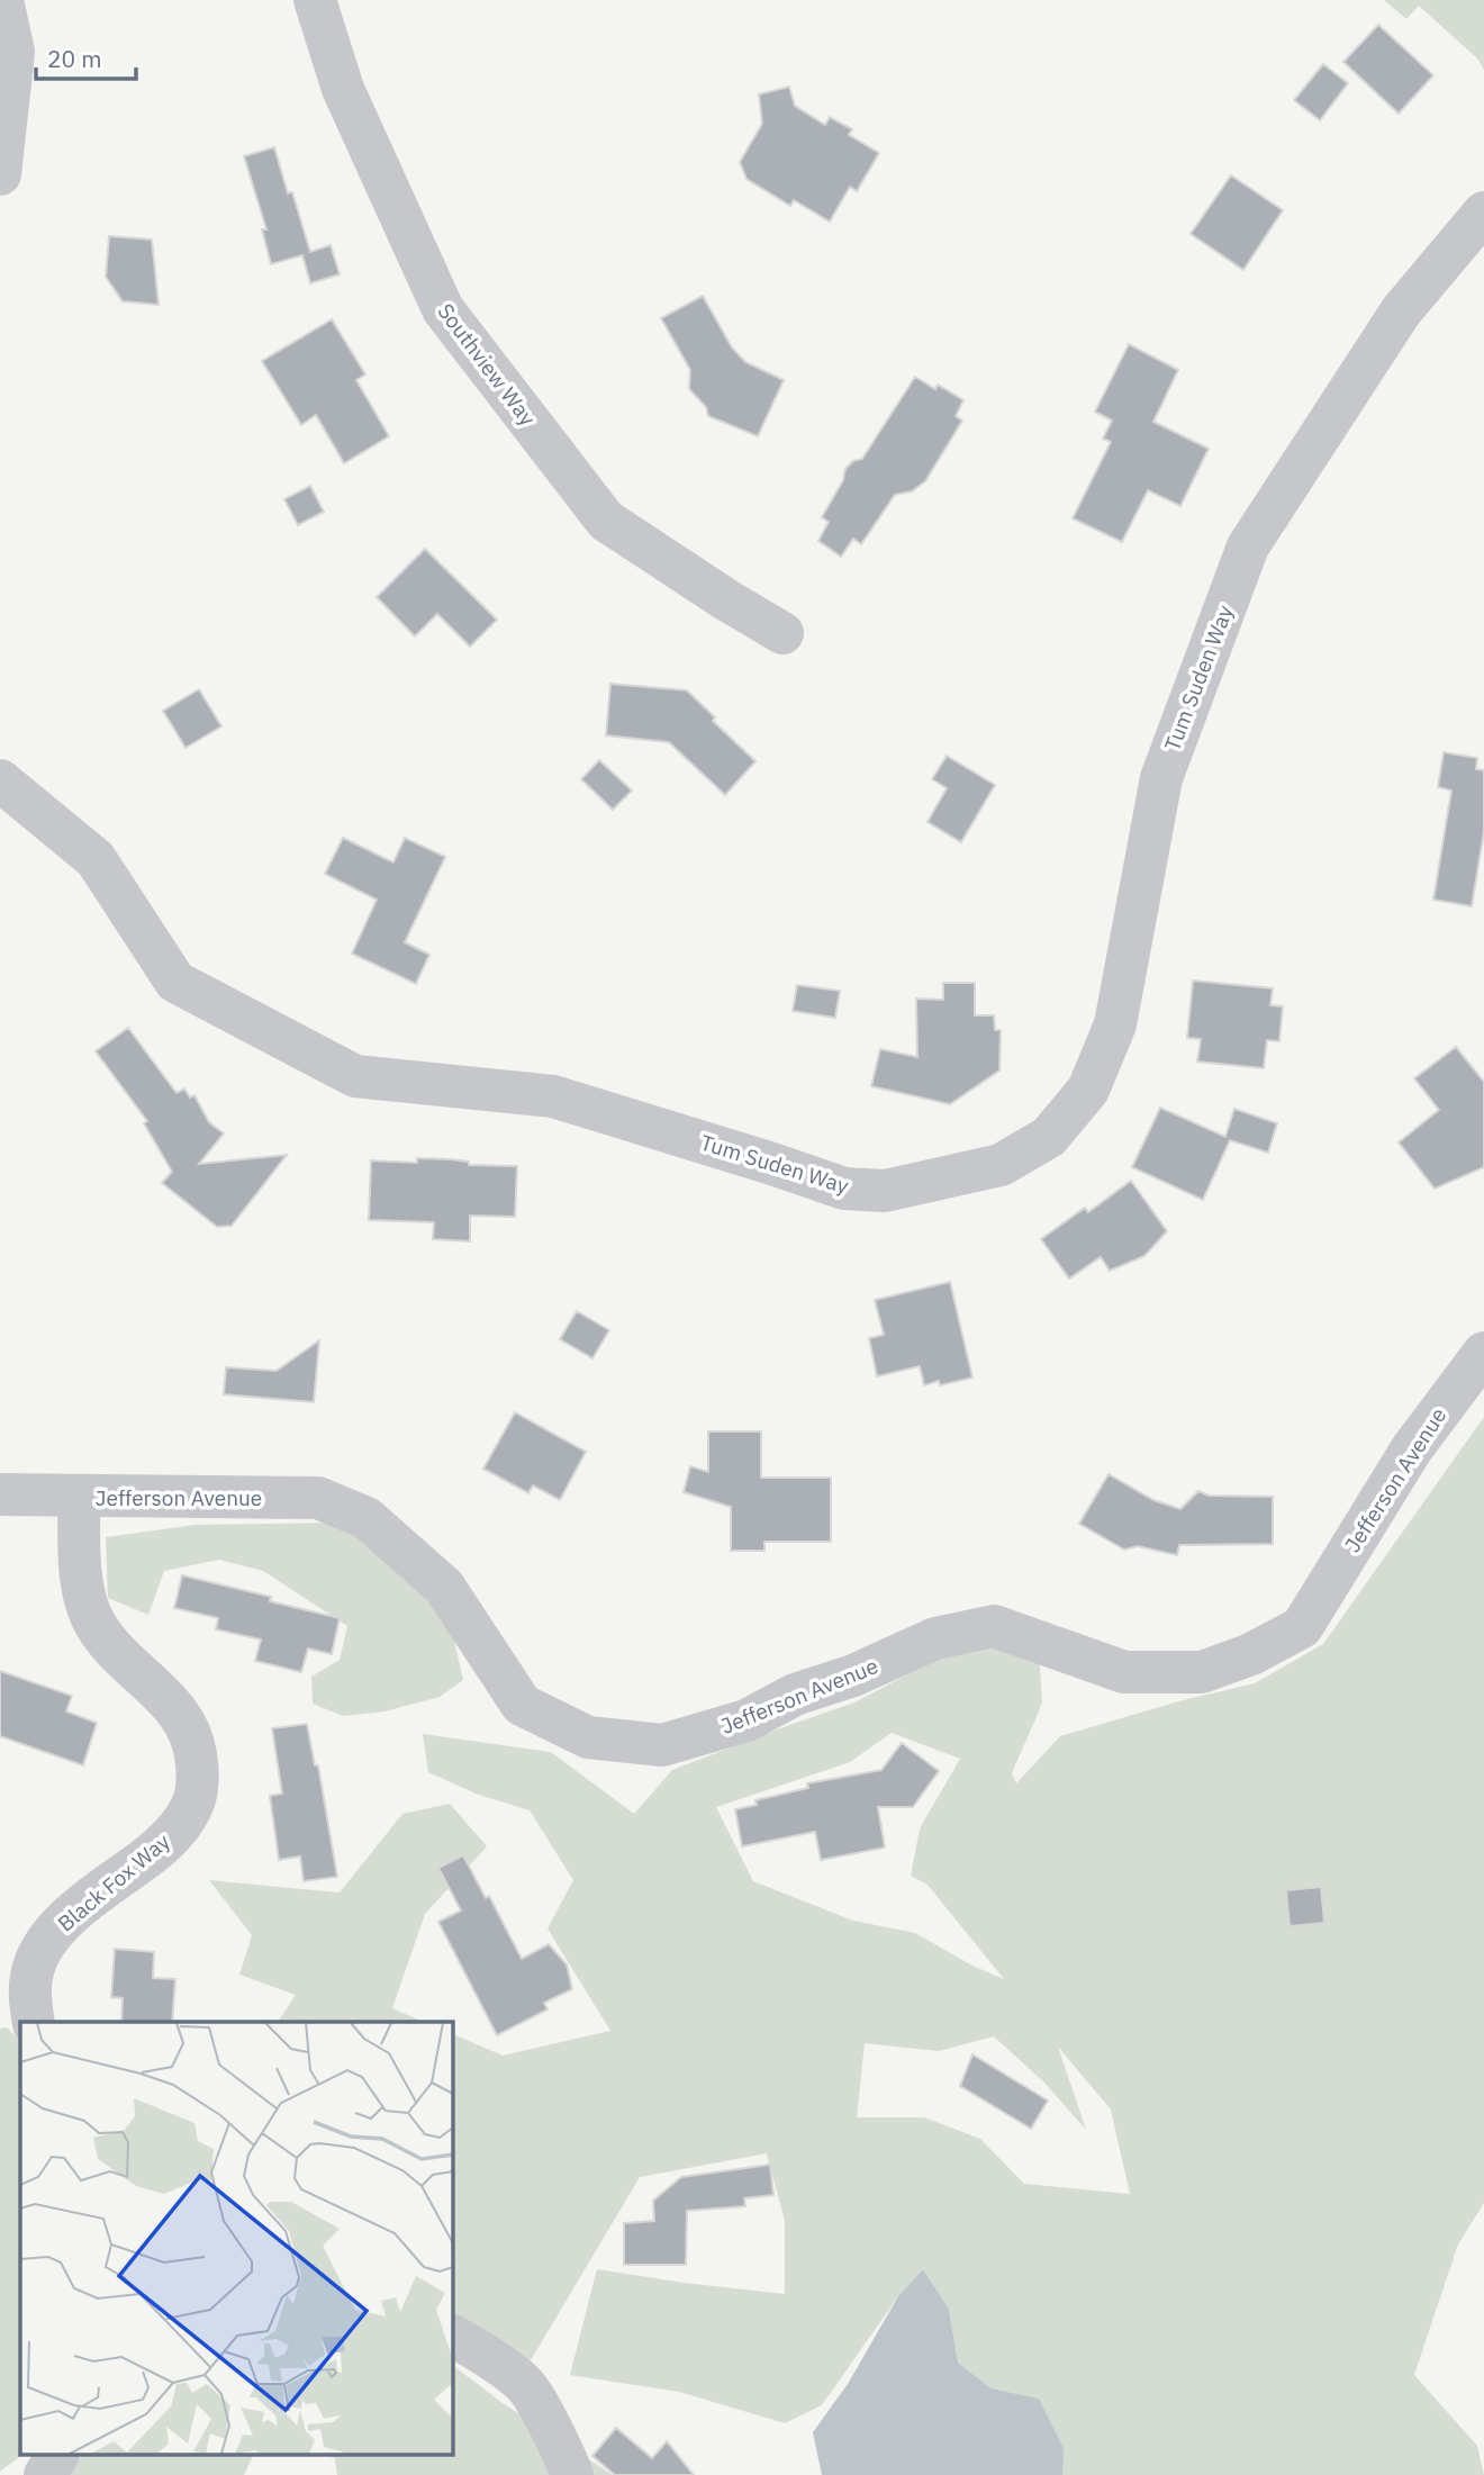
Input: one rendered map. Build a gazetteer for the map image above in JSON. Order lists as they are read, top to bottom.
{
  "streets": {
    "street": [
      "Southview Way",
      "Tum Suden Way",
      "Jefferson Avenue",
      "Black Fox Way"
    ]
  },
  "crossings": [
    ["Jefferson Avenue", "Black Fox Way"]
  ],
  "scale_bar": "20 m"
}
